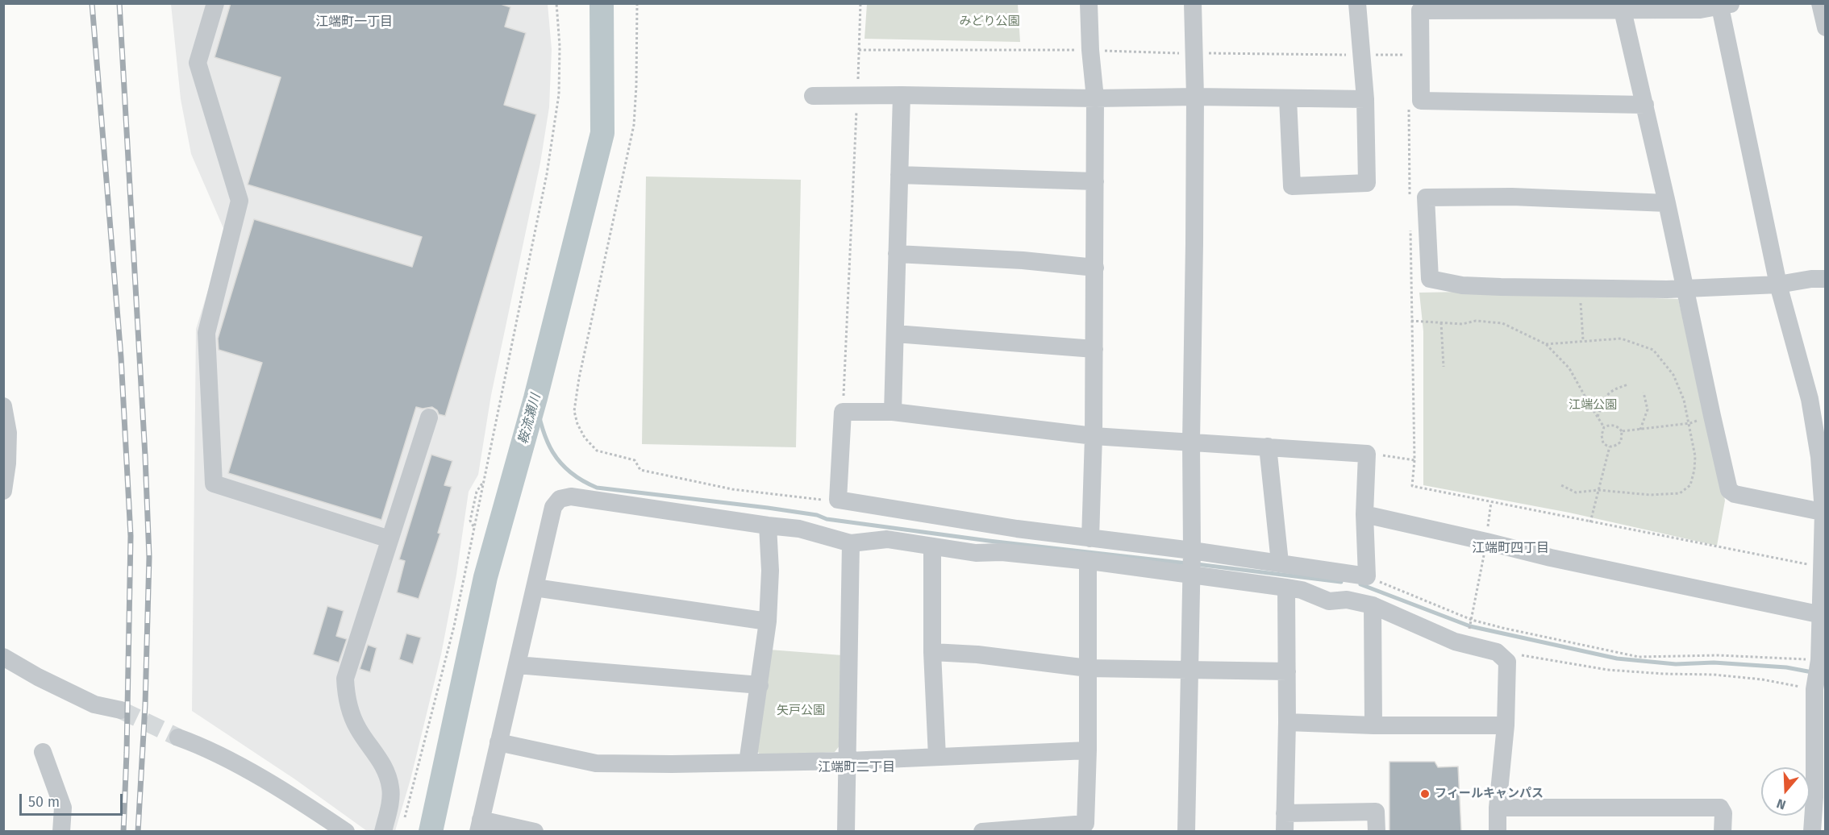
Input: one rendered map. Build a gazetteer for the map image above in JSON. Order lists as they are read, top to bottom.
{
  "districts": ["江端町一丁目", "江端町四丁目", "江端町二丁目"],
  "water": ["鞍流瀬川"],
  "parks": ["みどり公園", "江端公園", "矢戸公園"],
  "places": ["フィールキャンパス"],
  "scale_bar": "50 m",
  "north": "bottom"
}
